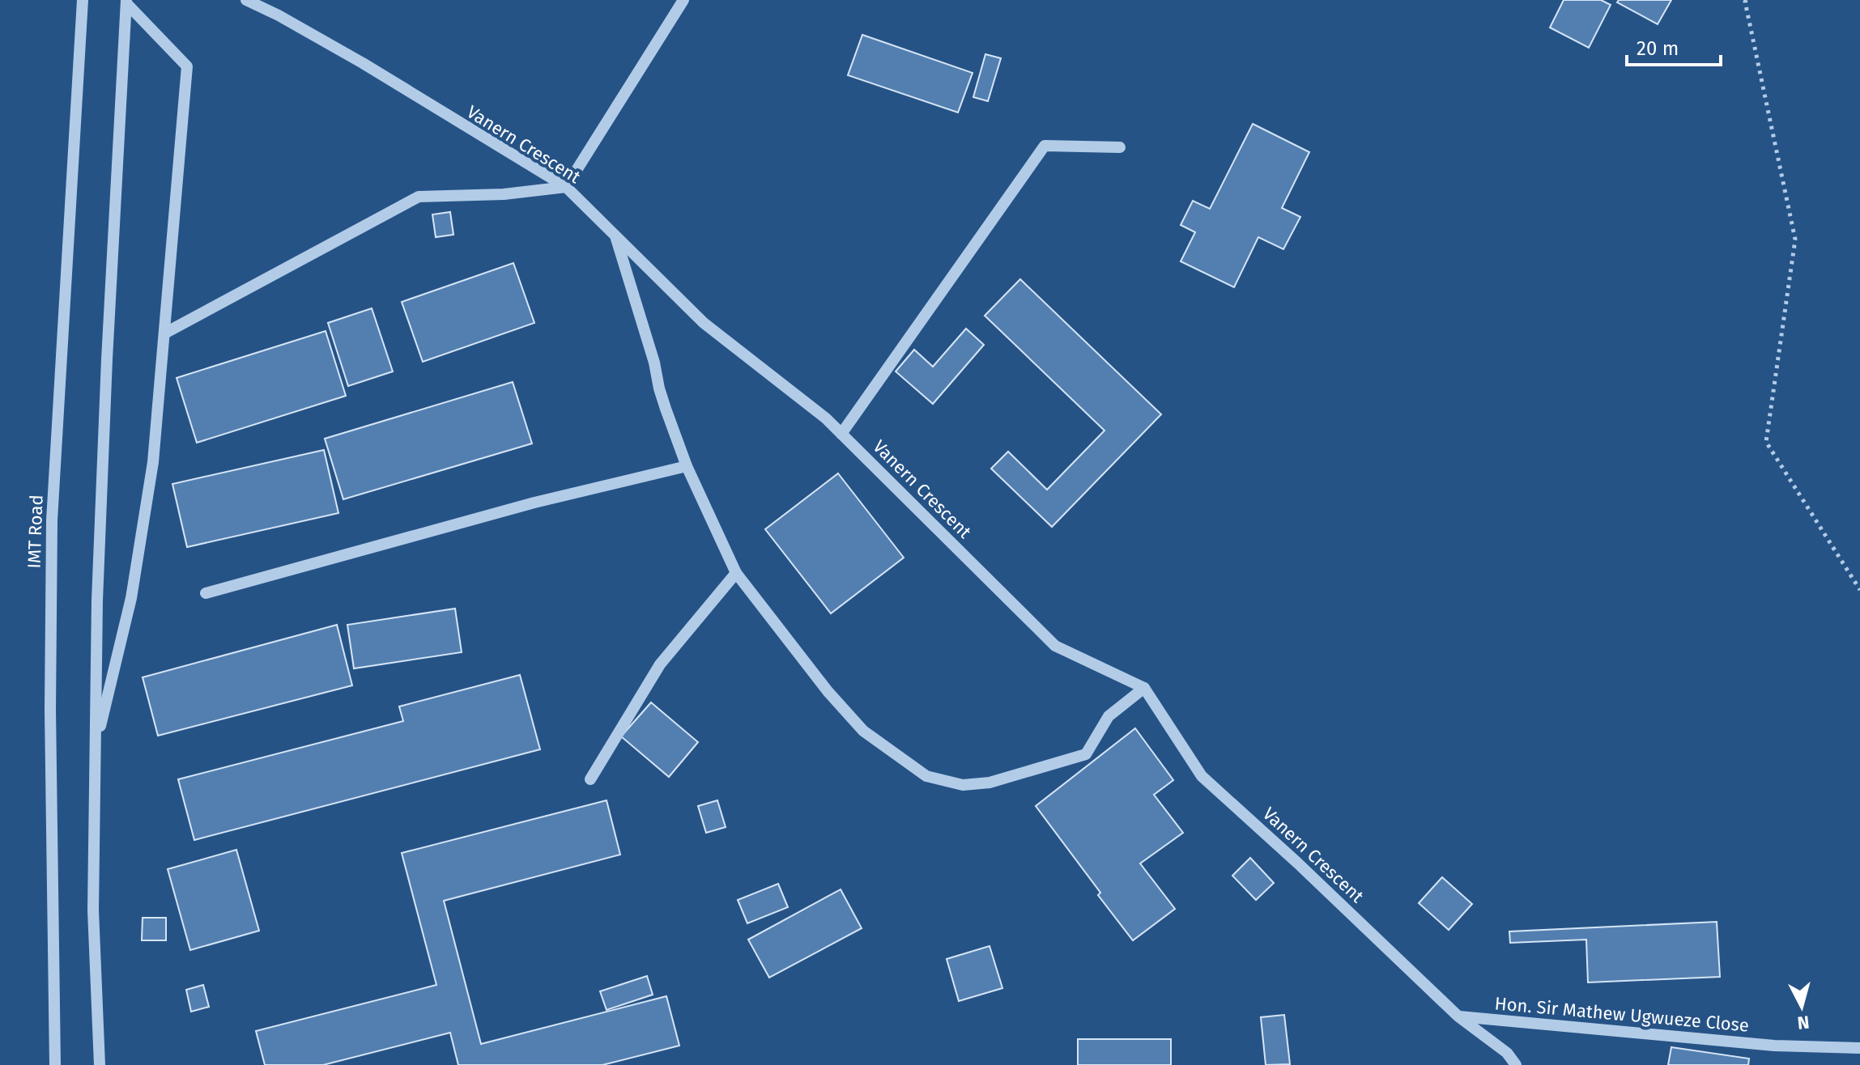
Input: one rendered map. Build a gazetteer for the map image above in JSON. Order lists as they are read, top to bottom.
{
  "streets": {
    "street": ["Vanern Crescent", "IMT Road", "Hon. Sir Mathew Ugwueze Close"]
  },
  "crossings": [
    ["Vanern Crescent", "Hon. Sir Mathew Ugwueze Close"]
  ],
  "scale_bar": "20 m",
  "north": "bottom"
}
